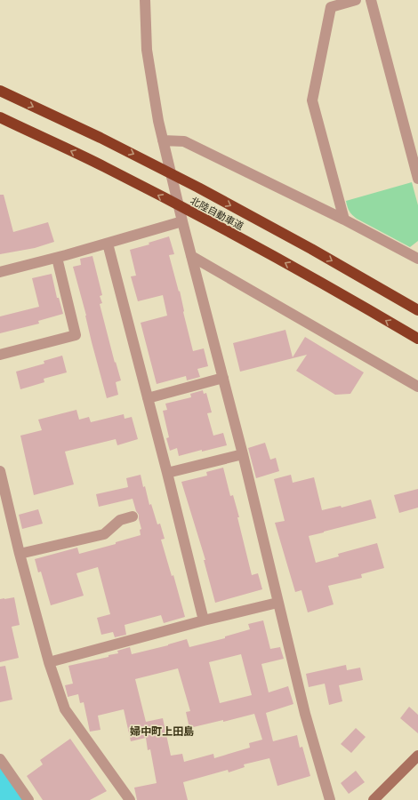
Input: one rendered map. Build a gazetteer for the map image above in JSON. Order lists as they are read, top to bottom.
{
  "streets": {
    "highway": ["北陸自動車道"]
  },
  "districts": ["婦中町上田島"]
}
